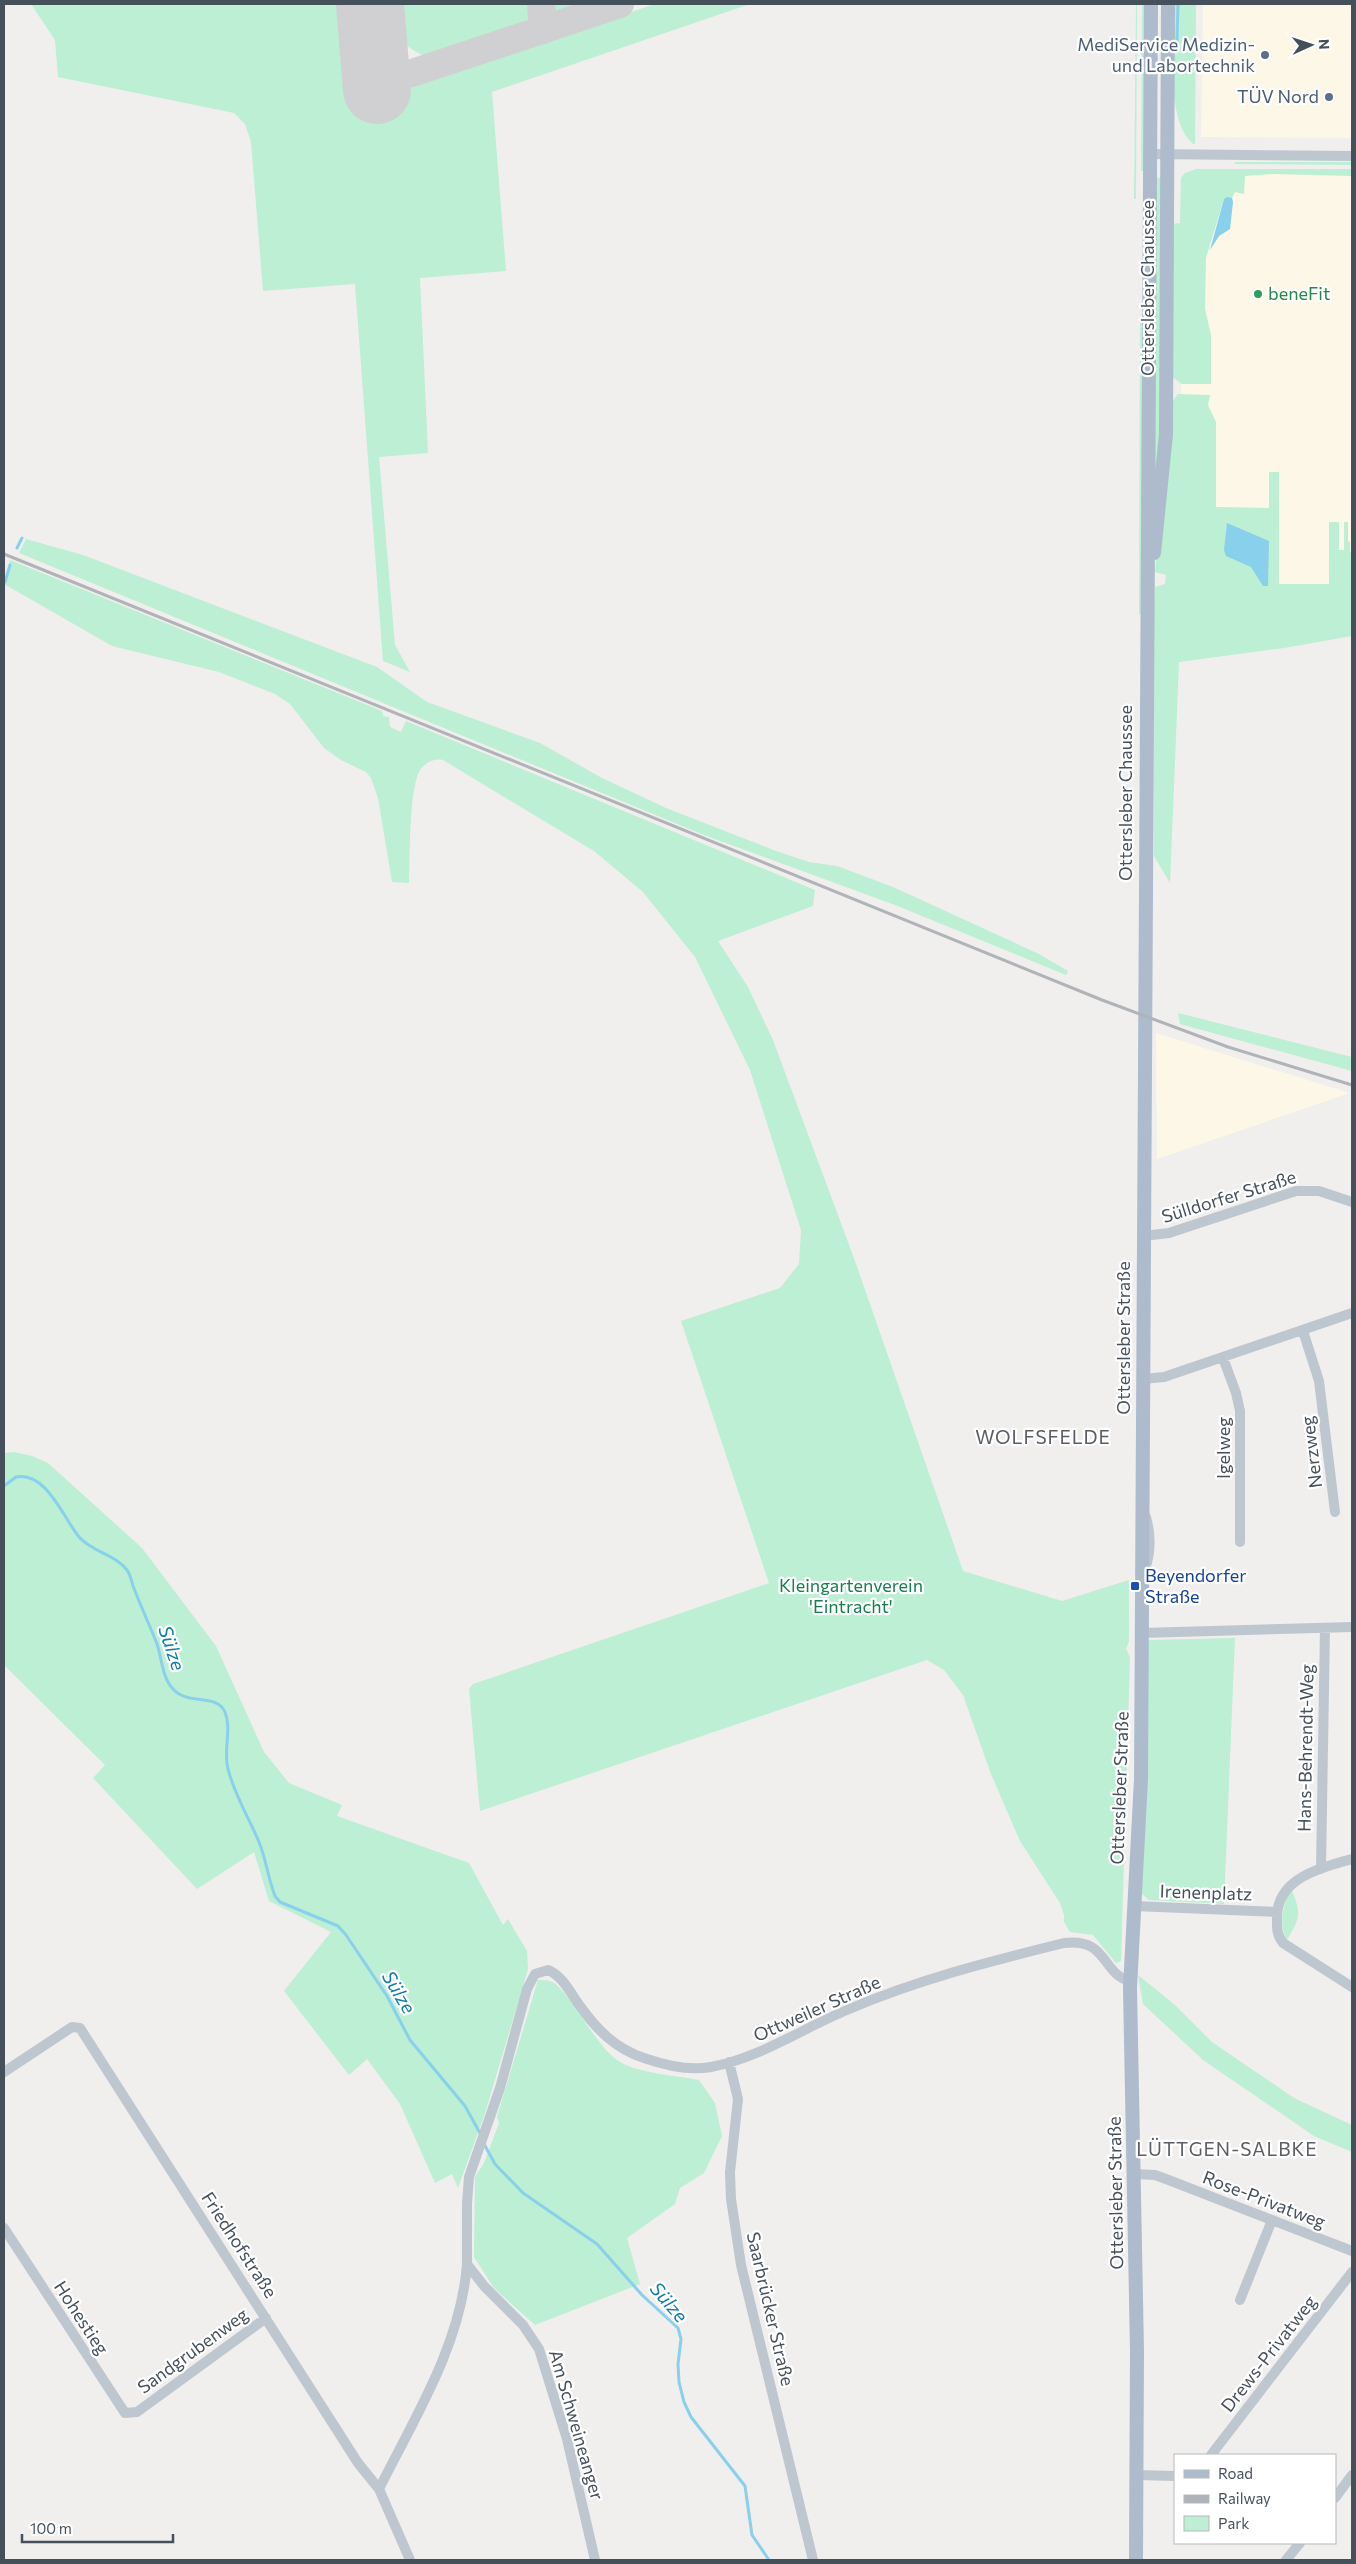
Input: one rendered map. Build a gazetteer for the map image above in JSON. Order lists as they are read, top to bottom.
{
  "streets": {
    "main road": ["Ottersleber Chaussee", "Ottersleber Straße"],
    "street": [
      "Sülldorfer Straße",
      "Igelweg",
      "Nerzweg",
      "Hans-Behrendt-Weg",
      "Irenenplatz",
      "Ottweiler Straße",
      "Rose-Privatweg",
      "Friedhofstraße",
      "Saarbrücker Straße",
      "Hohestieg",
      "Sandgrubenweg",
      "Drews-Privatweg",
      "Am Schweineanger"
    ]
  },
  "crossings": [
    ["Ottersleber Chaussee", "Ottersleber Straße"],
    ["Sülldorfer Straße", "Ottersleber Straße"],
    ["Ottersleber Straße", "Irenenplatz"],
    ["Ottersleber Straße", "Ottweiler Straße"],
    ["Ottersleber Straße", "Rose-Privatweg"],
    ["Hans-Behrendt-Weg", "Irenenplatz"],
    ["Ottweiler Straße", "Saarbrücker Straße"],
    ["Ottweiler Straße", "Am Schweineanger"],
    ["Friedhofstraße", "Sandgrubenweg"],
    ["Hohestieg", "Sandgrubenweg"]
  ],
  "districts": ["WOLFSFELDE", "LÜTTGEN-SALBKE"],
  "water": ["Sülze"],
  "parks": ["Kleingartenverein 'Eintracht'"],
  "places": {
    "other": ["MediService Medizin- und Labortechnik", "TÜV Nord", "beneFit"],
    "transit": ["Beyendorfer Straße"]
  },
  "legend": ["Road", "Railway", "Park"],
  "scale_bar": "100 m",
  "north": "right"
}
